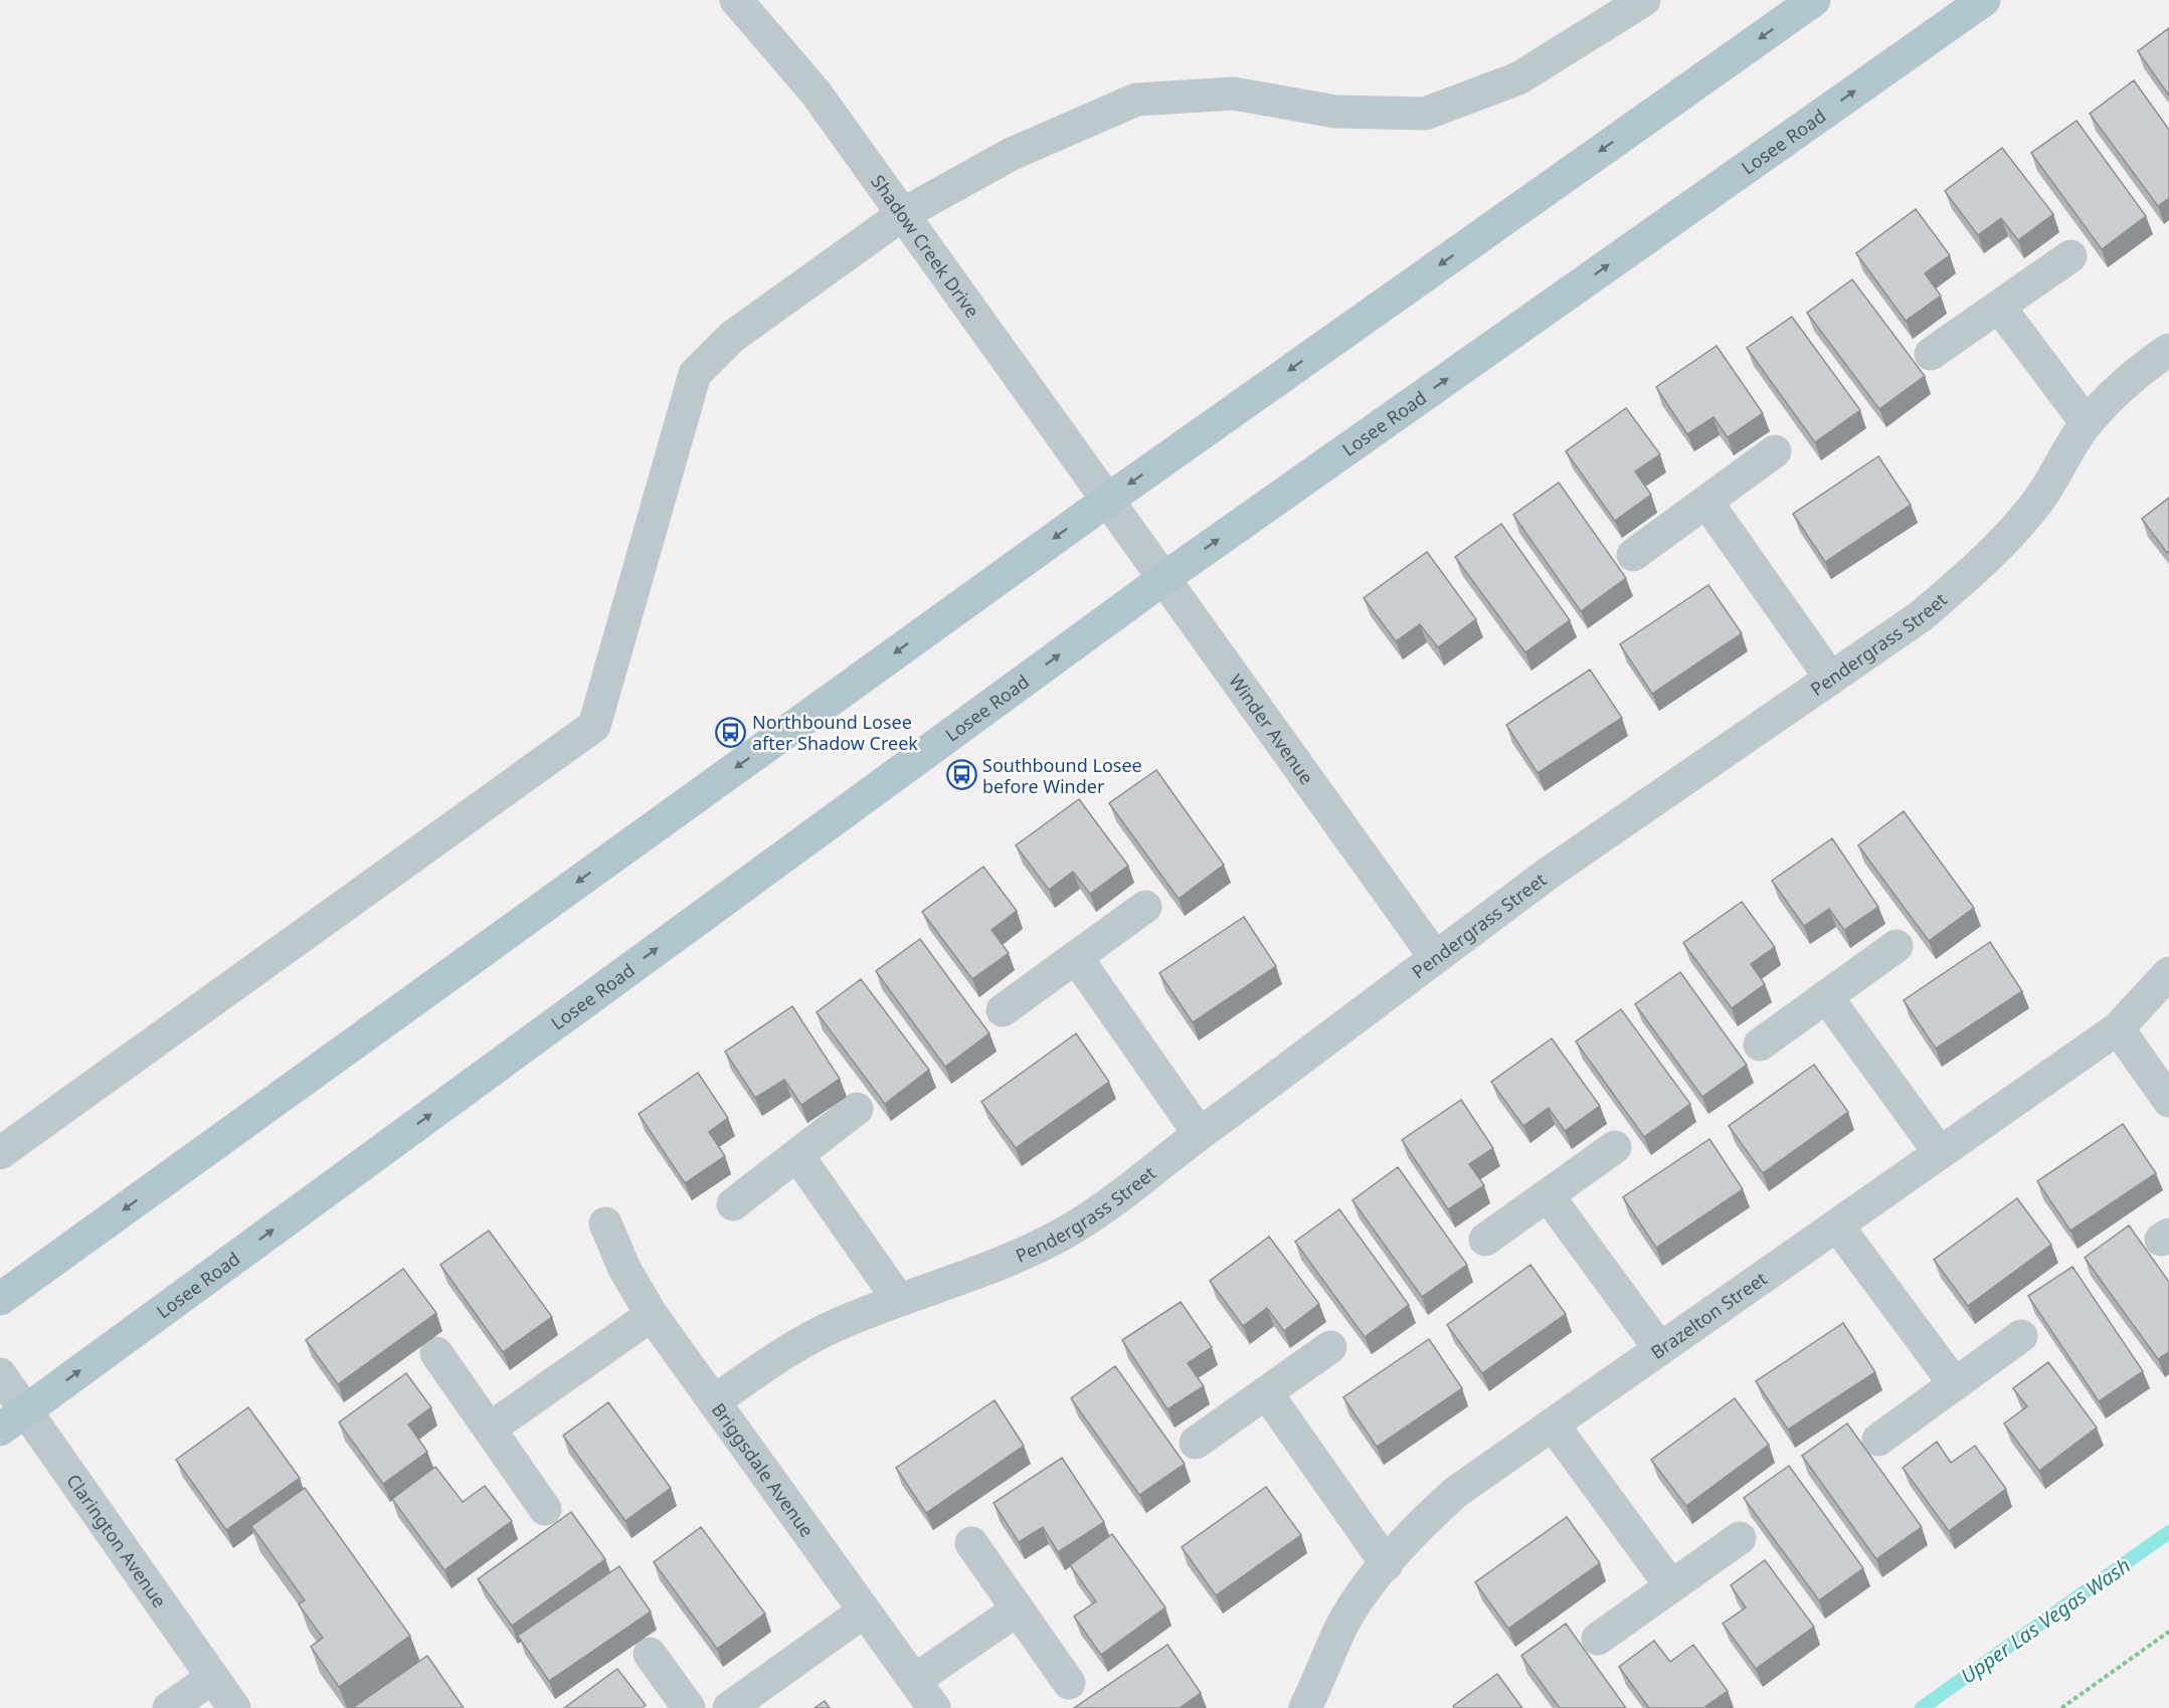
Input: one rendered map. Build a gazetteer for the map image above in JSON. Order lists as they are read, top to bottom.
{
  "streets": {
    "main road": ["Losee Road"],
    "street": [
      "Shadow Creek Drive",
      "Pendergrass Street",
      "Winder Avenue",
      "Brazelton Street",
      "Briggsdale Avenue",
      "Clarington Avenue"
    ]
  },
  "crossings": [
    ["Losee Road", "Winder Avenue"],
    ["Losee Road", "Clarington Avenue"],
    ["Shadow Creek Drive", "Winder Avenue"],
    ["Pendergrass Street", "Winder Avenue"],
    ["Pendergrass Street", "Briggsdale Avenue"]
  ],
  "water": ["Upper Las Vegas Wash"],
  "places": {
    "bus stop": ["Northbound Losee after Shadow Creek", "Southbound Losee before Winder"]
  }
}
